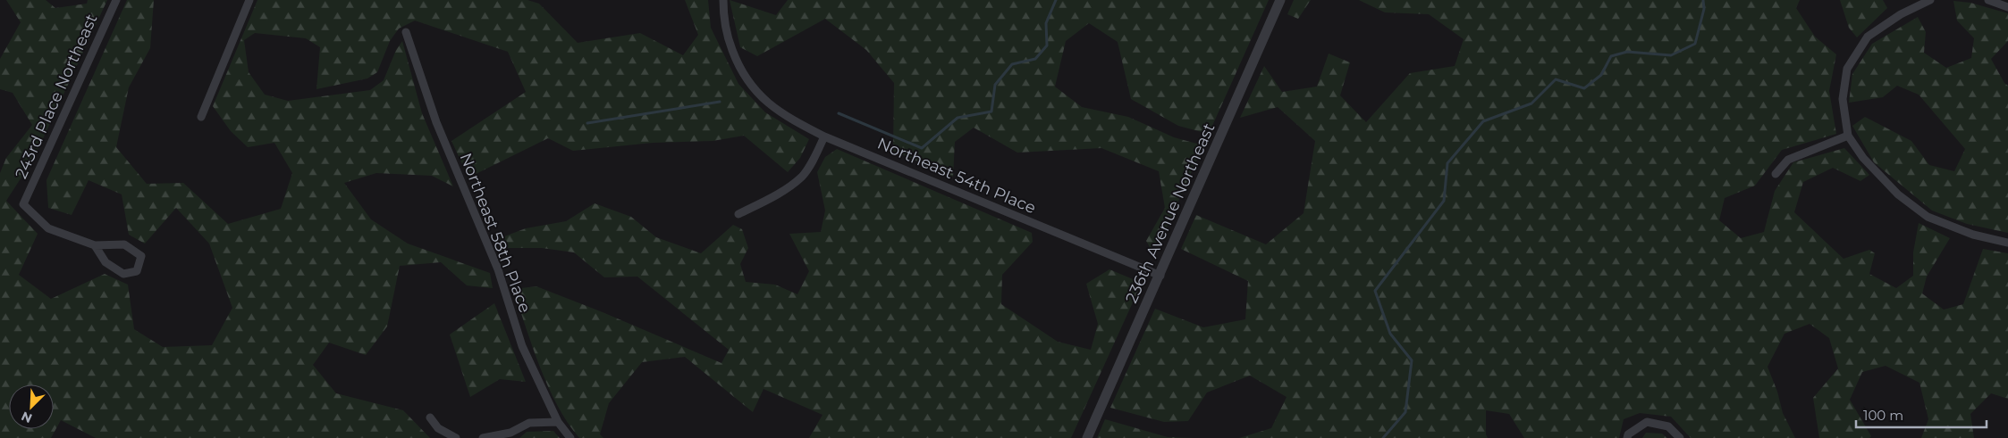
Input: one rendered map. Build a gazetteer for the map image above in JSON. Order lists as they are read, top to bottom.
{
  "streets": {
    "street": [
      "243rd Place Northeast",
      "Northeast 54th Place",
      "236th Avenue Northeast",
      "Northeast 58th Place"
    ]
  },
  "crossings": [
    ["Northeast 54th Place", "236th Avenue Northeast"]
  ],
  "scale_bar": "100 m",
  "north": "bottom left"
}
